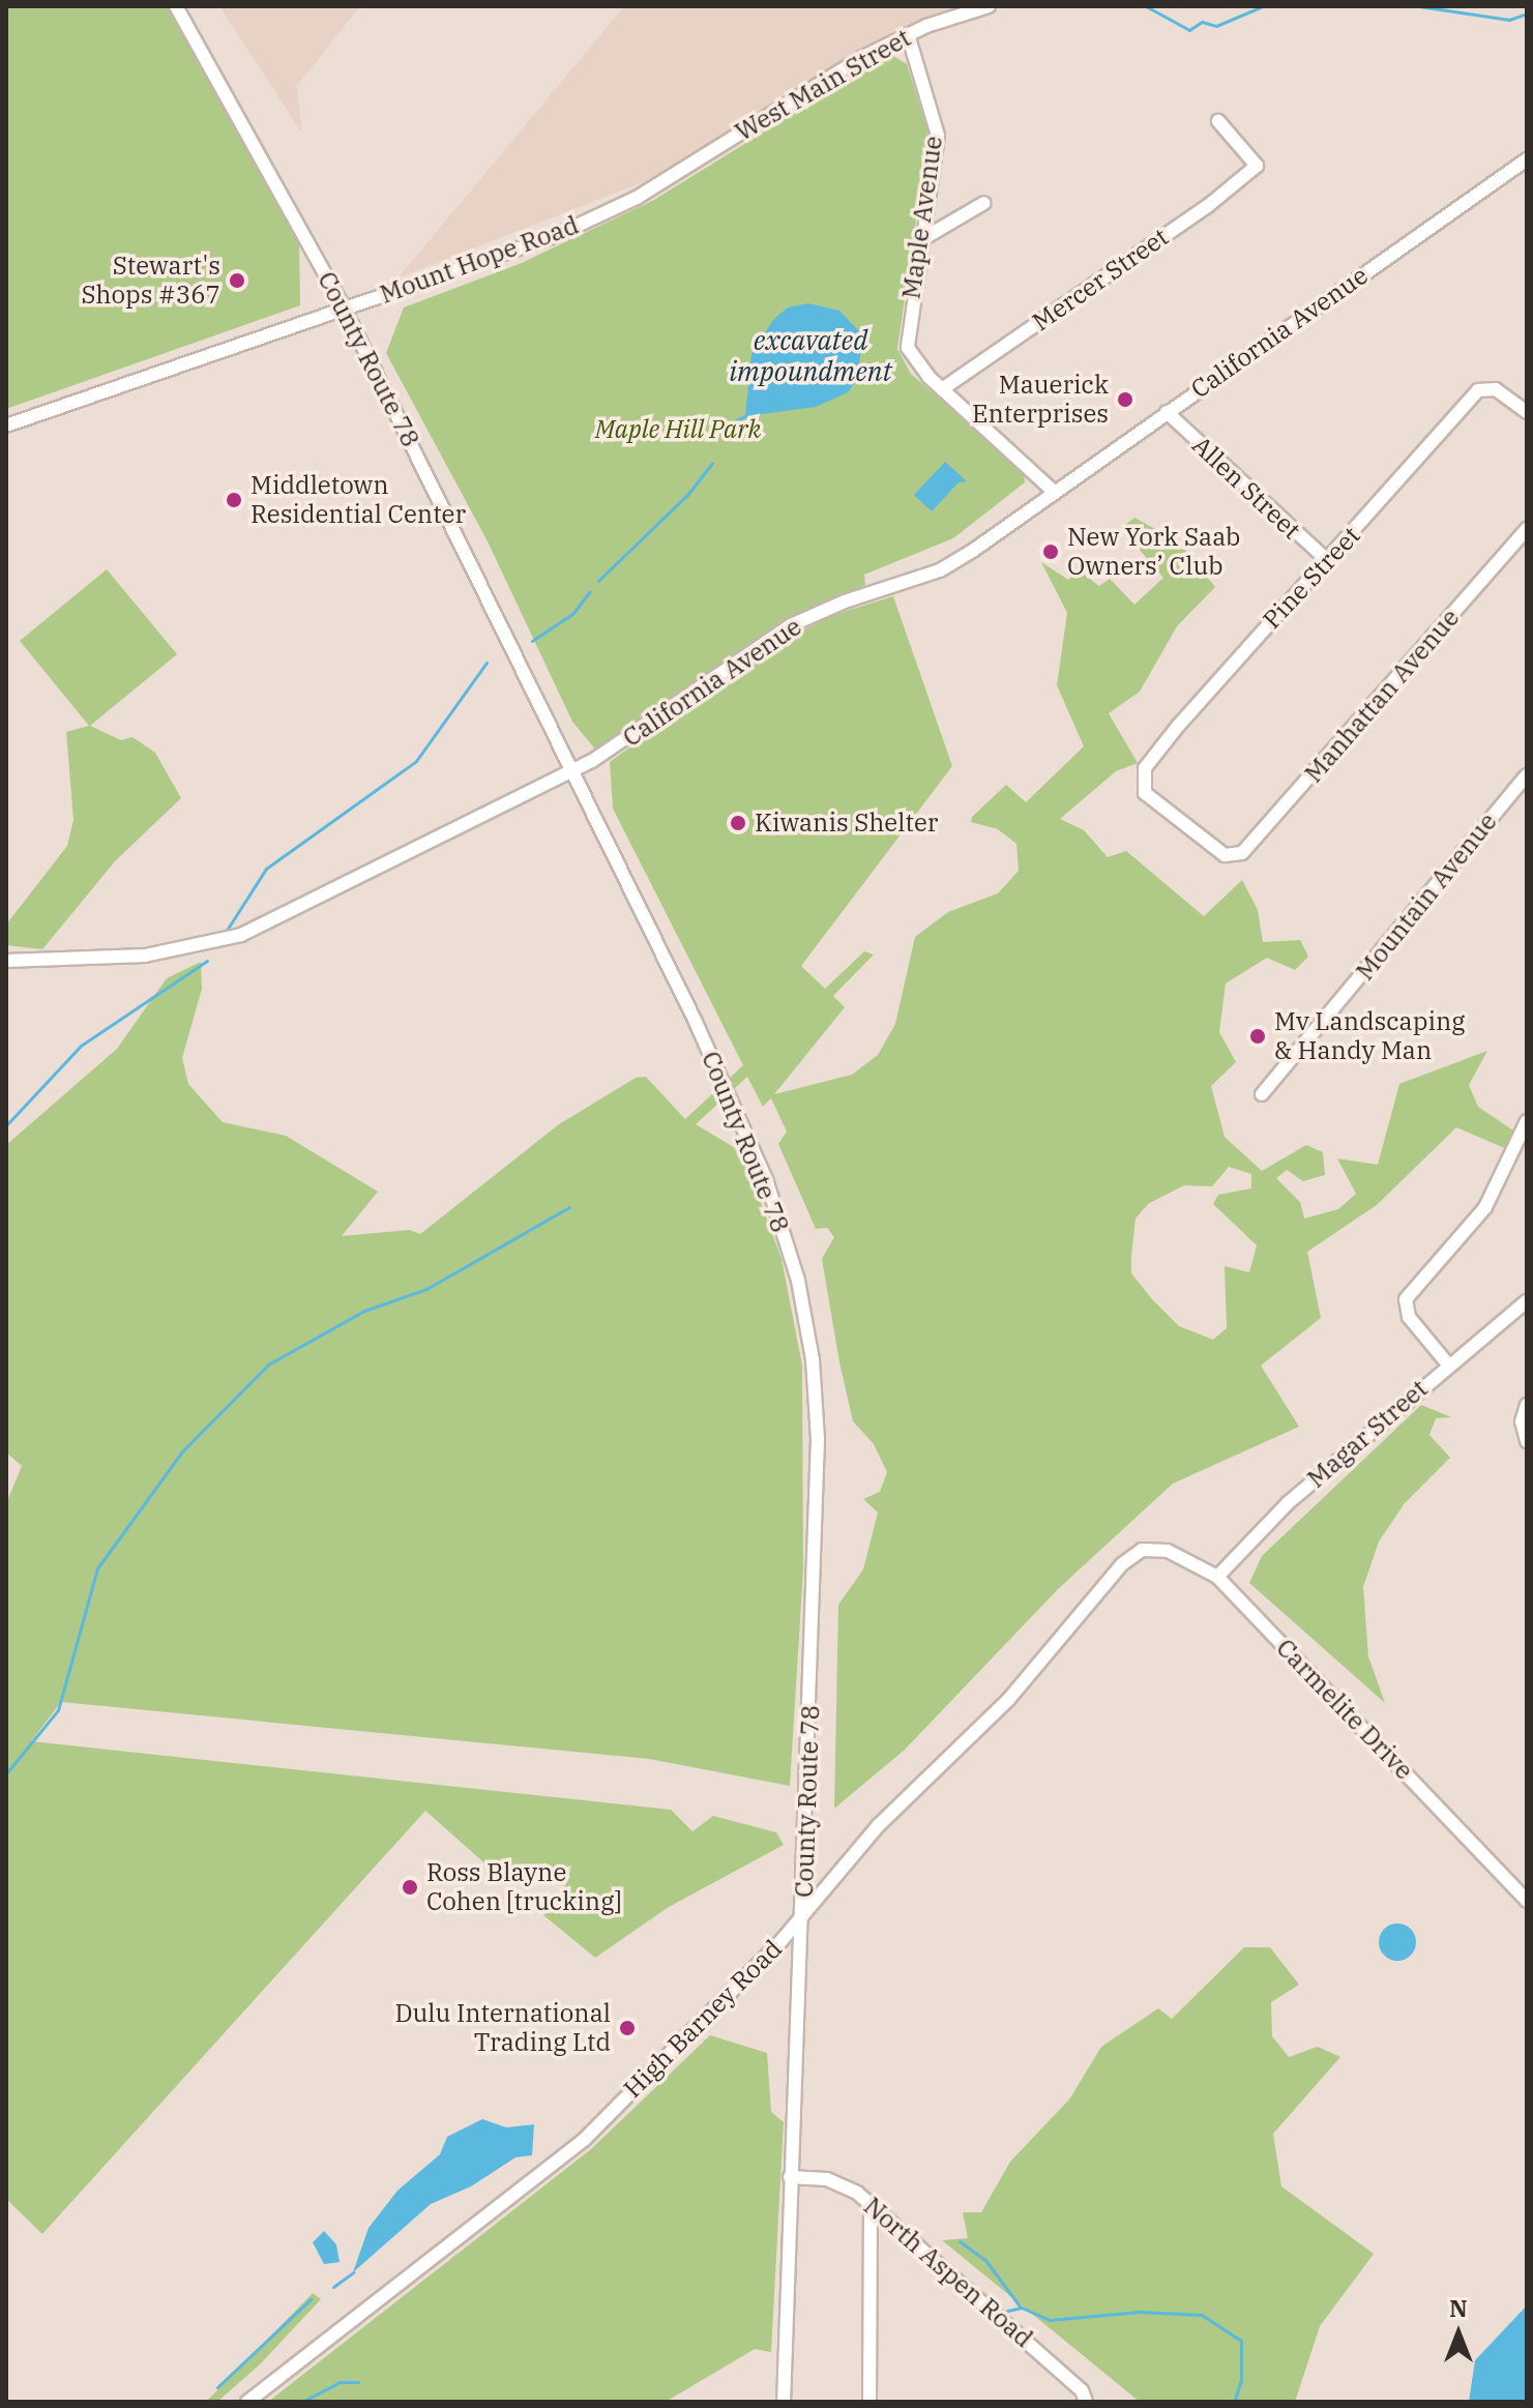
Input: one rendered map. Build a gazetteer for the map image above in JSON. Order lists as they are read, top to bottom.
{
  "streets": {
    "street": [
      "West Main Street",
      "Maple Avenue",
      "Mount Hope Road",
      "Mercer Street",
      "California Avenue",
      "County Route 78",
      "Allen Street",
      "Pine Street",
      "Manhattan Avenue",
      "Mountain Avenue",
      "Magar Street",
      "Carmelite Drive",
      "High Barney Road",
      "North Aspen Road"
    ]
  },
  "crossings": [
    ["West Main Street", "Maple Avenue"],
    ["West Main Street", "Mount Hope Road"],
    ["Maple Avenue", "Mercer Street"],
    ["Maple Avenue", "California Avenue"],
    ["Mount Hope Road", "County Route 78"],
    ["California Avenue", "County Route 78"],
    ["California Avenue", "Allen Street"],
    ["County Route 78", "High Barney Road"],
    ["County Route 78", "North Aspen Road"],
    ["Allen Street", "Pine Street"],
    ["Pine Street", "Manhattan Avenue"],
    ["Magar Street", "Carmelite Drive"],
    ["Carmelite Drive", "High Barney Road"]
  ],
  "water": ["excavated impoundment"],
  "parks": ["Maple Hill Park"],
  "places": [
    "Stewart's Shops #367",
    "Mauerick Enterprises",
    "Middletown Residential Center",
    "New York Saab Owners’ Club",
    "Kiwanis Shelter",
    "Mv Landscaping & Handy Man",
    "Ross Blayne Cohen [trucking]",
    "Dulu International Trading Ltd"
  ],
  "north": "top"
}
